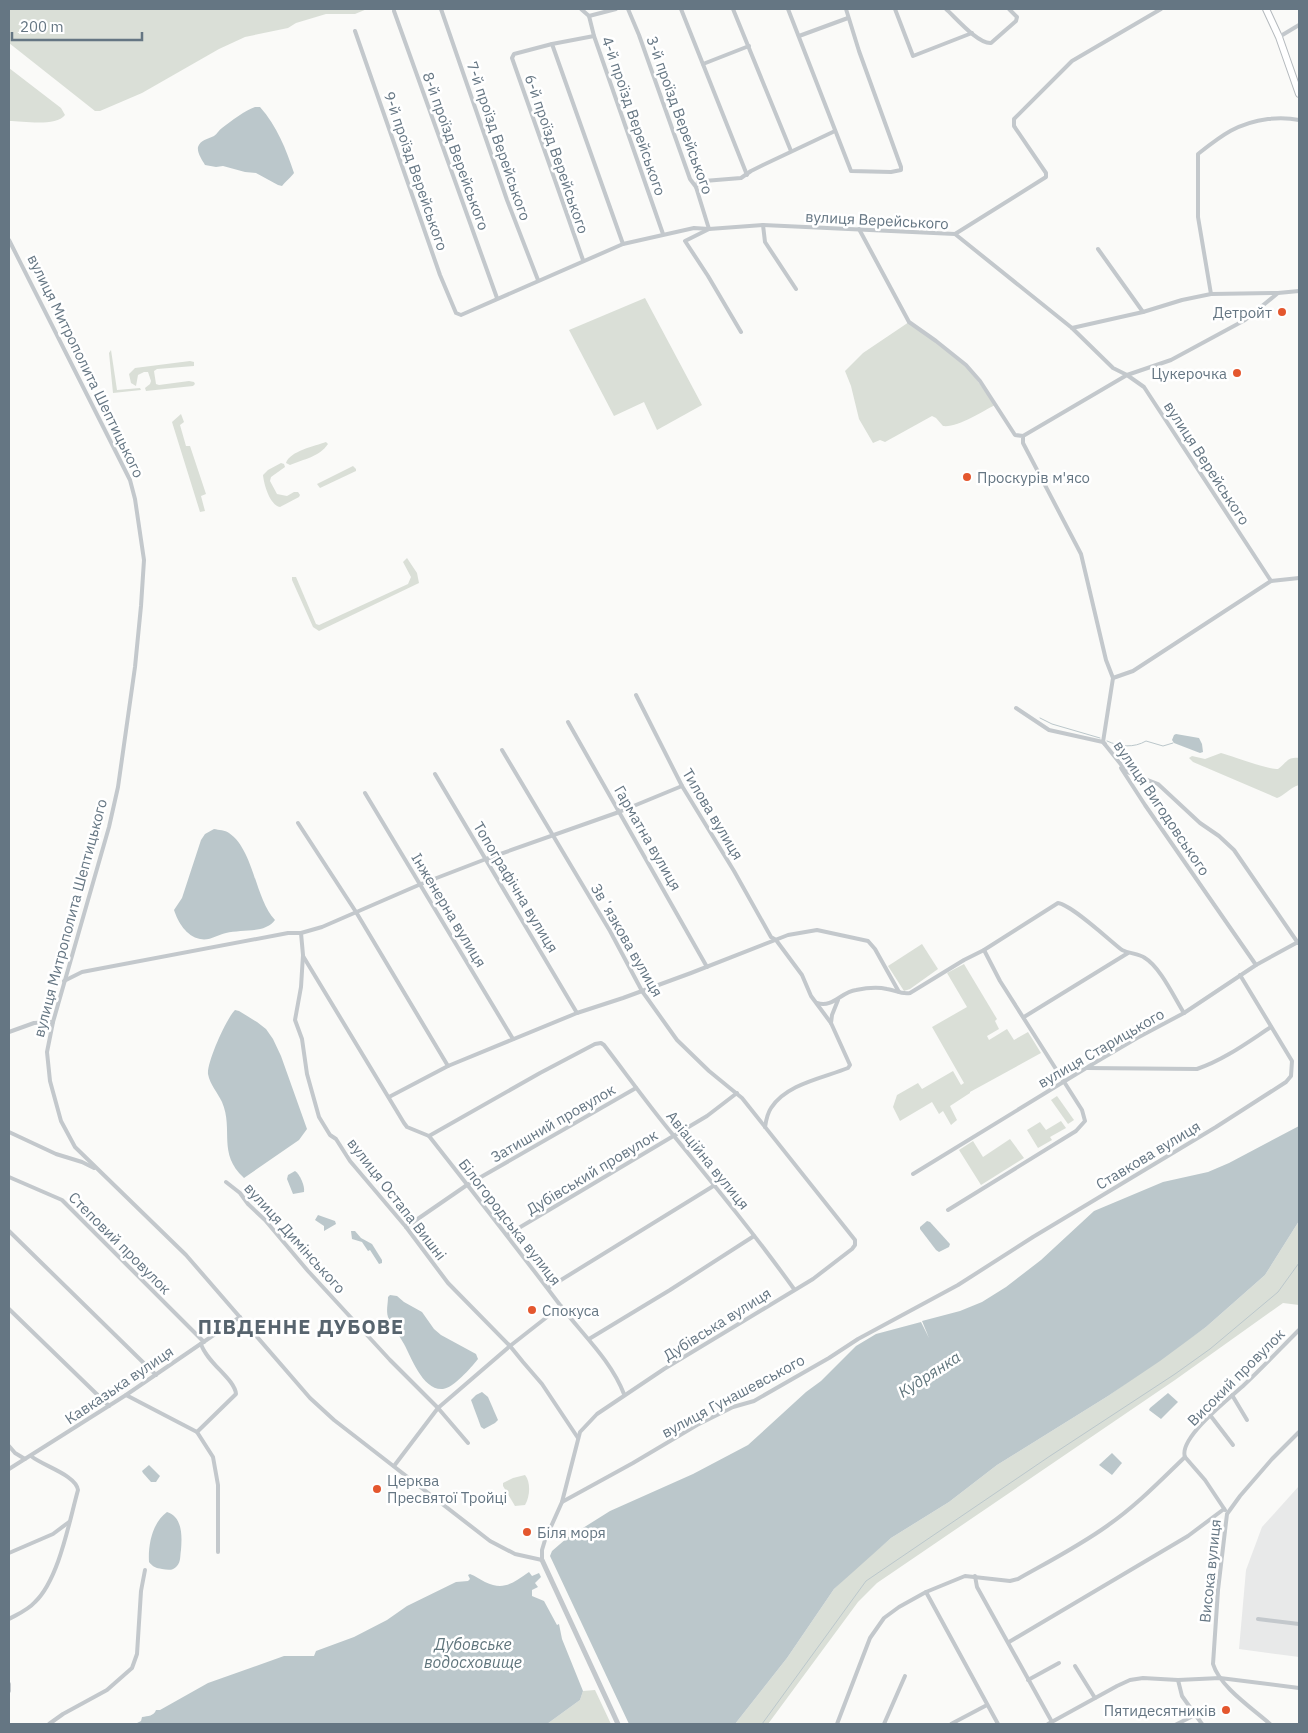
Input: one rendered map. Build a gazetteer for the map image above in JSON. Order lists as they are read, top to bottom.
{
  "streets": {
    "street": [
      "3-й проїзд Верейського",
      "4-й проїзд Верейського",
      "7-й проїзд Верейського",
      "8-й проїзд Верейського",
      "6-й проїзд Верейського",
      "9-й проїзд Верейського",
      "вулиця Верейського",
      "вулиця Митрополита Шептицького",
      "вулиця Вигодовського",
      "Тилова вулиця",
      "Гарматна вулиця",
      "Топографічна вулиця",
      "Інженерна вулиця",
      "Звʼязкова вулиця",
      "вулиця Старицького",
      "Затишний провулок",
      "Ставкова вулиця",
      "Авіаційна вулиця",
      "Дубівський провулок",
      "вулиця Остапа Вишні",
      "Білогородська вулиця",
      "вулиця Димінського",
      "Степовий провулок",
      "Дубівська вулиця",
      "Високий провулок",
      "Кавказька вулиця",
      "вулиця Гунашевського",
      "Висока вулиця"
    ]
  },
  "crossings": [
    ["3-й проїзд Верейського", "вулиця Верейського"],
    ["4-й проїзд Верейського", "вулиця Верейського"],
    ["7-й проїзд Верейського", "вулиця Верейського"],
    ["8-й проїзд Верейського", "вулиця Верейського"],
    ["6-й проїзд Верейського", "вулиця Верейського"],
    ["9-й проїзд Верейського", "вулиця Верейського"],
    ["вулиця Митрополита Шептицького", "Дубівська вулиця"],
    ["вулиця Митрополита Шептицького", "Кавказька вулиця"],
    ["вулиця Вигодовського", "вулиця Старицького"],
    ["Тилова вулиця", "Дубівська вулиця"],
    ["Звʼязкова вулиця", "Дубівський провулок"],
    ["Звʼязкова вулиця", "Дубівська вулиця"],
    ["вулиця Старицького", "Ставкова вулиця"],
    ["Затишний провулок", "Авіаційна вулиця"],
    ["Затишний провулок", "вулиця Остапа Вишні"],
    ["Затишний провулок", "Білогородська вулиця"],
    ["Ставкова вулиця", "вулиця Гунашевського"],
    ["Авіаційна вулиця", "Дубівський провулок"],
    ["Авіаційна вулиця", "Білогородська вулиця"],
    ["Авіаційна вулиця", "Дубівська вулиця"],
    ["Дубівський провулок", "Білогородська вулиця"],
    ["вулиця Остапа Вишні", "Дубівська вулиця"],
    ["Білогородська вулиця", "Дубівська вулиця"],
    ["Степовий провулок", "Кавказька вулиця"],
    ["Дубівська вулиця", "вулиця Гунашевського"]
  ],
  "districts": ["ПІВДЕННЕ ДУБОВЕ"],
  "water": ["Кудрянка", "Дубовське водосховище"],
  "places": [
    "Детройт",
    "Цукерочка",
    "Проскурів м'ясо",
    "Спокуса",
    "Церква Пресвятої Тройці",
    "Біля моря",
    "Пятидесятників"
  ],
  "scale_bar": "200 m"
}
